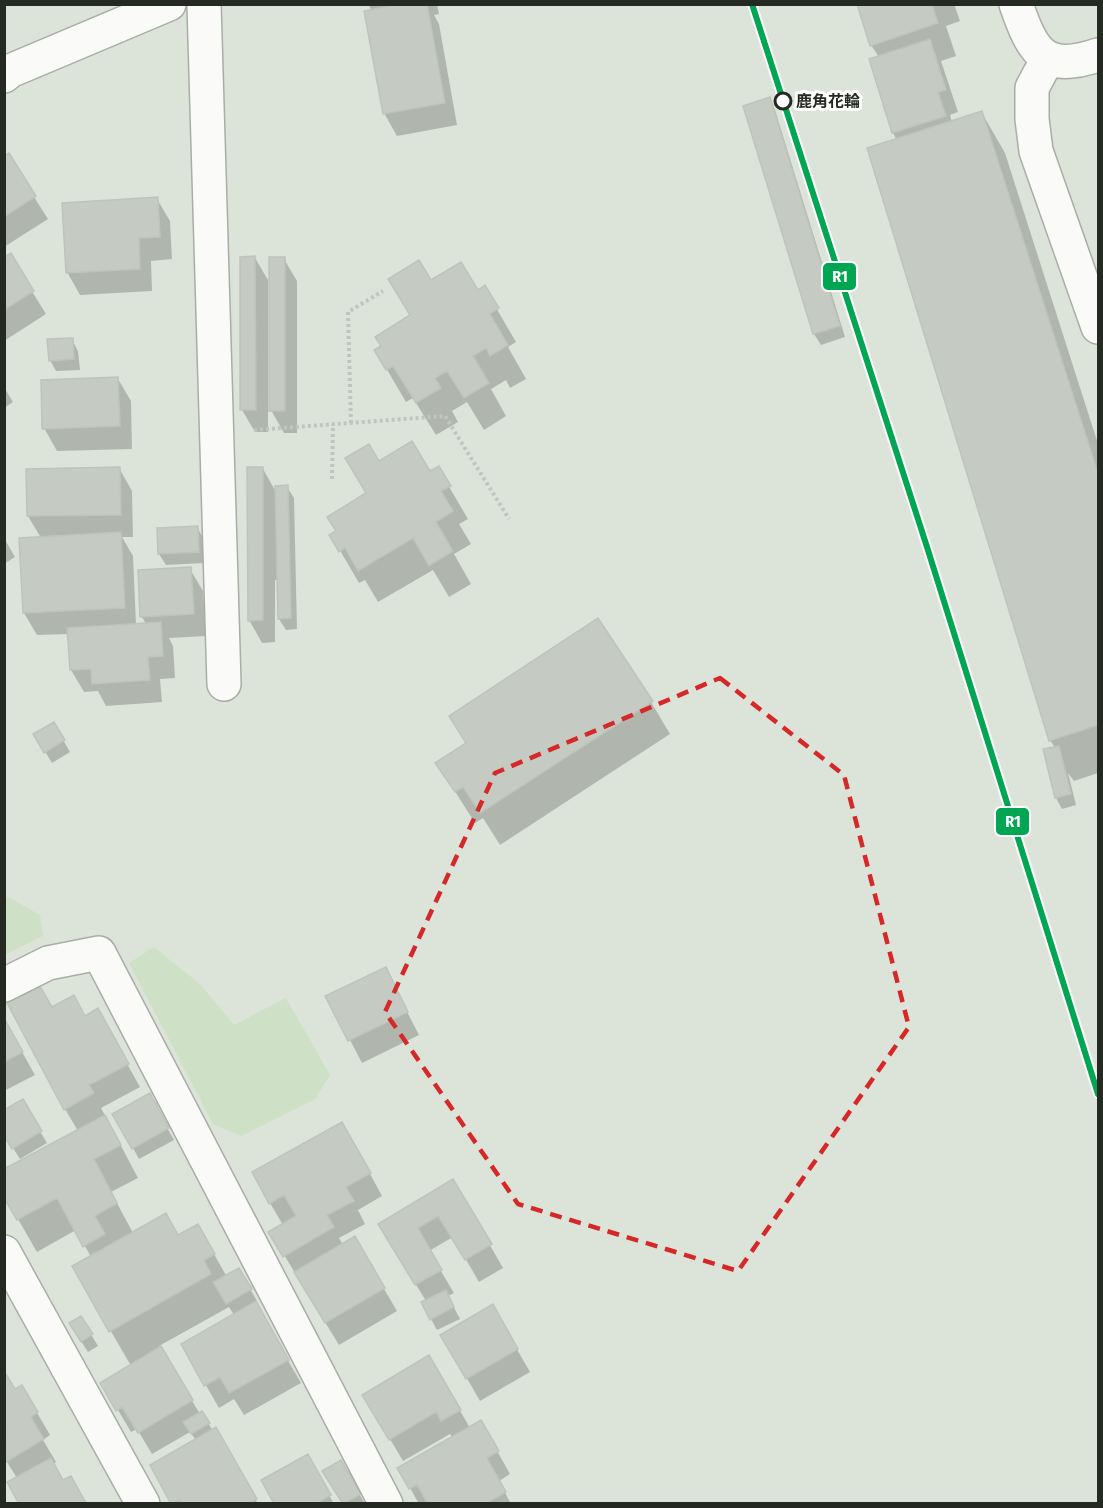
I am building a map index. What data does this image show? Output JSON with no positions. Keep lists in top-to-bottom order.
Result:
{
  "places": ["鹿角花輪"],
  "lines": ["transit line R1"]
}
